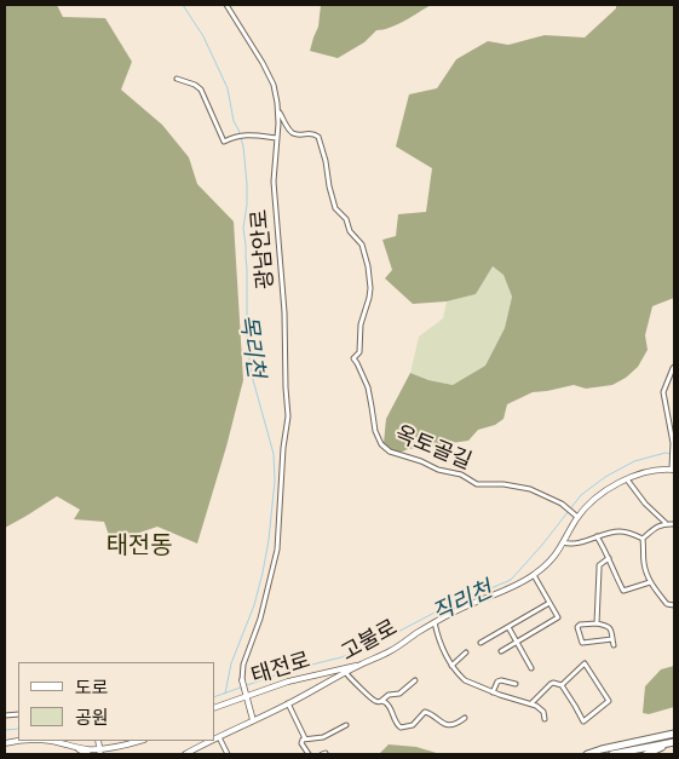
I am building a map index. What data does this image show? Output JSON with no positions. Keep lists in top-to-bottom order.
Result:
{
  "streets": {
    "street": [
      "광남안로",
      "옥토골길",
      "고불로",
      "태전로"
    ]
  },
  "crossings": [
    ["광남안로", "옥토골길"],
    ["옥토골길", "고불로"],
    ["고불로", "태전로"]
  ],
  "districts": ["태전동"],
  "water": ["목리천", "직리천"],
  "legend": ["도로", "공원"]
}
